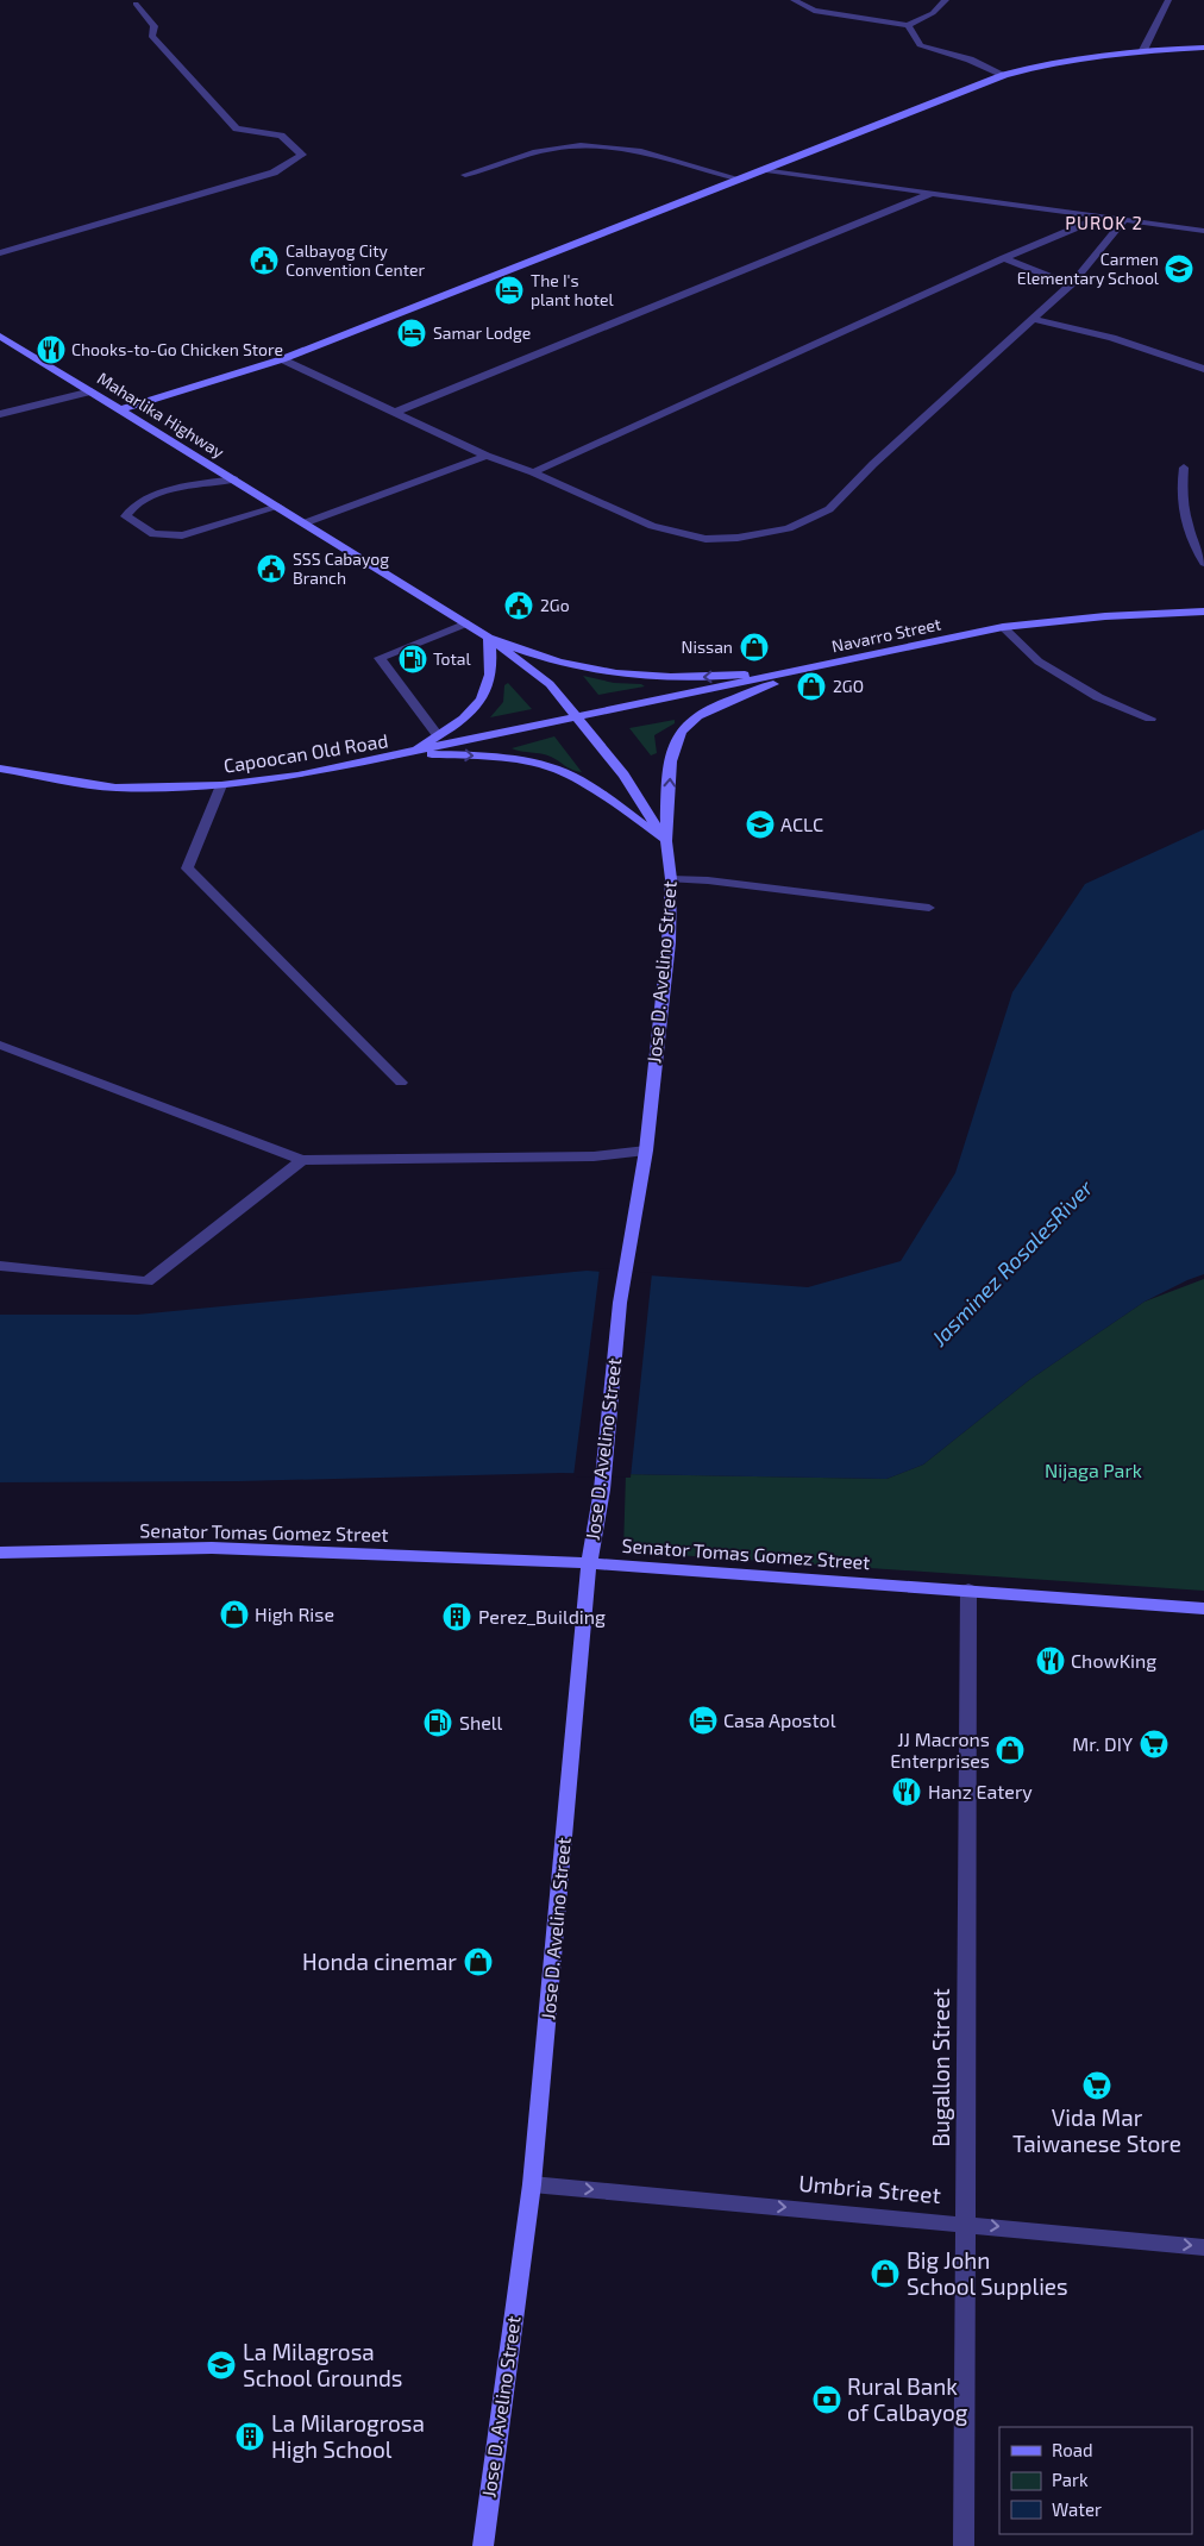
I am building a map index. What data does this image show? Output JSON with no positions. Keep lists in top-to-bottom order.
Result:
{
  "streets": {
    "main road": [
      "Maharlika Highway",
      "Navarro Street",
      "Capoocan Old Road",
      "Jose D. Avelino Street",
      "Senator Tomas Gomez Street"
    ],
    "street": ["Bugallon Street", "Umbria Street"]
  },
  "crossings": [
    ["Maharlika Highway", "Jose D. Avelino Street"],
    ["Navarro Street", "Capoocan Old Road"],
    ["Navarro Street", "Jose D. Avelino Street"],
    ["Capoocan Old Road", "Jose D. Avelino Street"],
    ["Jose D. Avelino Street", "Senator Tomas Gomez Street"],
    ["Jose D. Avelino Street", "Umbria Street"],
    ["Senator Tomas Gomez Street", "Bugallon Street"],
    ["Bugallon Street", "Umbria Street"]
  ],
  "one_way": ["Umbria Street"],
  "districts": ["PUROK 2"],
  "water": ["Jasminez RosalesRiver"],
  "parks": ["Nijaga Park"],
  "places": {
    "public building": ["Calbayog City Convention Center", "SSS Cabayog Branch", "2Go"],
    "school or university": ["Carmen Elementary School", "ACLC", "La Milagrosa School Grounds"],
    "hotel": ["The I's plant hotel", "Samar Lodge", "Casa Apostol"],
    "restaurant": ["Chooks-to-Go Chicken Store", "ChowKing", "Hanz Eatery"],
    "shop": [
      "Nissan",
      "2GO",
      "High Rise",
      "JJ Macrons Enterprises",
      "Honda cinemar",
      "Big John School Supplies"
    ],
    "fuel station": ["Total", "Shell"],
    "building": ["Perez_Building", "La Milarogrosa High School"],
    "supermarket": ["Mr. DIY", "Vida Mar Taiwanese Store"],
    "bank": ["Rural Bank of Calbayog"]
  },
  "legend": ["Road", "Park", "Water"]
}
